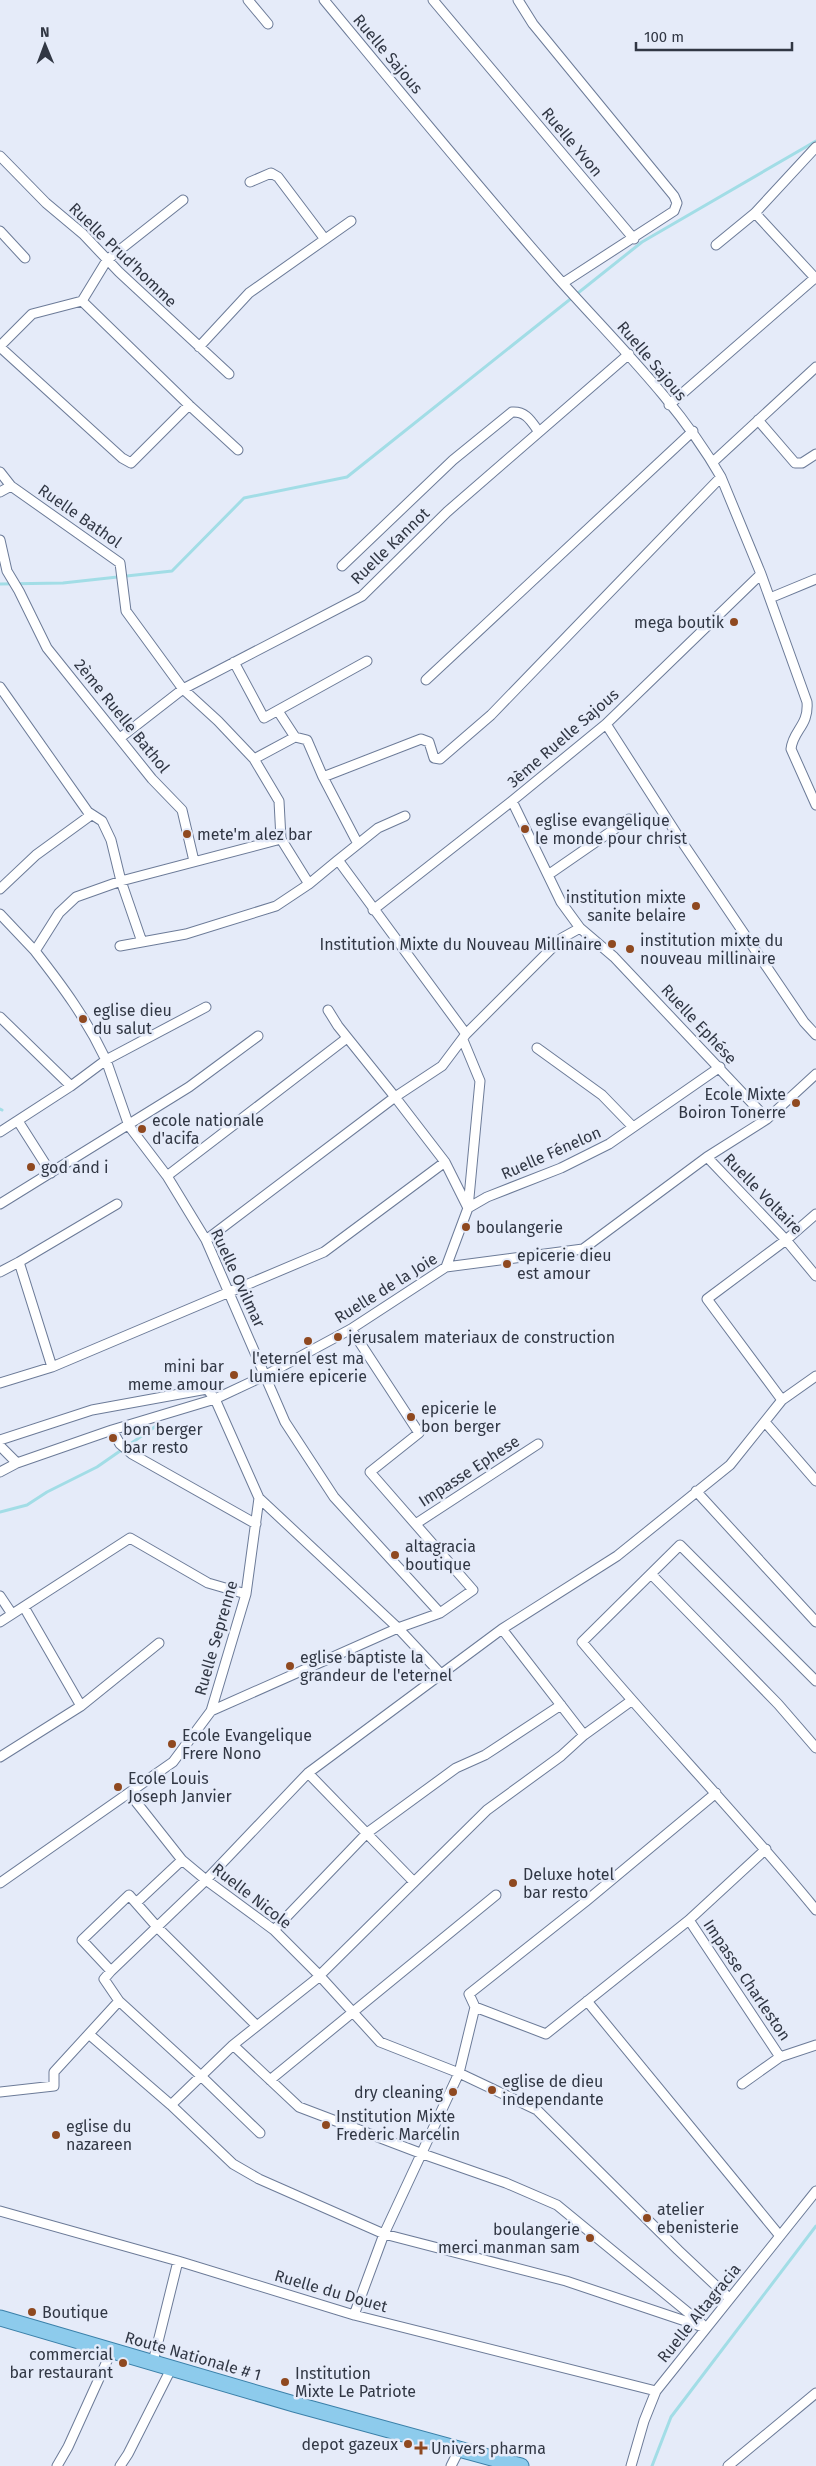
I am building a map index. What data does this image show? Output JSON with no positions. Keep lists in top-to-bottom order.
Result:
{
  "streets": {
    "main road": ["Route Nationale # 1"],
    "street": [
      "Ruelle Sajous",
      "Ruelle Yvon",
      "Ruelle Prud'homme",
      "Ruelle Bathol",
      "Ruelle Kannot",
      "2ème Ruelle Bathol",
      "3ème Ruelle Sajous",
      "Ruelle Ephése",
      "Ruelle Fénelon",
      "Ruelle Voltaire",
      "Ruelle Ovilmar",
      "Ruelle de la Joie",
      "Impasse Ephese",
      "Ruelle Seprenne",
      "Ruelle Nicole",
      "Impasse Charleston",
      "Ruelle du Douet",
      "Ruelle Altagracia"
    ]
  },
  "crossings": [
    ["Ruelle Sajous", "Ruelle Kannot"],
    ["Ruelle Sajous", "3ème Ruelle Sajous"],
    ["Ruelle Bathol", "Ruelle Kannot"],
    ["Ruelle Kannot", "2ème Ruelle Bathol"],
    ["3ème Ruelle Sajous", "Ruelle Ephése"],
    ["Ruelle Ephése", "Ruelle Fénelon"],
    ["Ruelle Ephése", "Ruelle de la Joie"],
    ["Ruelle Voltaire", "Ruelle de la Joie"],
    ["Ruelle Ovilmar", "Ruelle de la Joie"],
    ["Ruelle Seprenne", "Ruelle Nicole"],
    ["Ruelle du Douet", "Ruelle Altagracia"]
  ],
  "places": {
    "other": [
      "mega boutik",
      "eglise evangelique le monde pour christ",
      "mete'm alez bar",
      "institution mixte sanite belaire",
      "Institution Mixte du Nouveau Millinaire",
      "institution mixte du nouveau millinaire",
      "eglise dieu du salut",
      "Ecole Mixte Boiron Tonerre",
      "ecole nationale d'acifa",
      "god and i",
      "boulangerie",
      "epicerie dieu est amour",
      "jerusalem materiaux de construction",
      "l'eternel est ma lumiere epicerie",
      "mini bar meme amour",
      "epicerie le bon berger",
      "bon berger bar resto",
      "altagracia boutique",
      "eglise baptiste la grandeur de l'eternel",
      "Ecole Evangelique Frere Nono",
      "Ecole Louis Joseph Janvier",
      "Deluxe hotel bar resto",
      "eglise de dieu independante",
      "dry cleaning",
      "Institution Mixte Frederic Marcelin",
      "eglise du nazareen",
      "atelier ebenisterie",
      "boulangerie merci manman sam",
      "Boutique",
      "commercial bar restaurant",
      "Institution Mixte Le Patriote",
      "depot gazeux"
    ],
    "health": ["Univers pharma"]
  },
  "scale_bar": "100 m",
  "north": "top"
}
